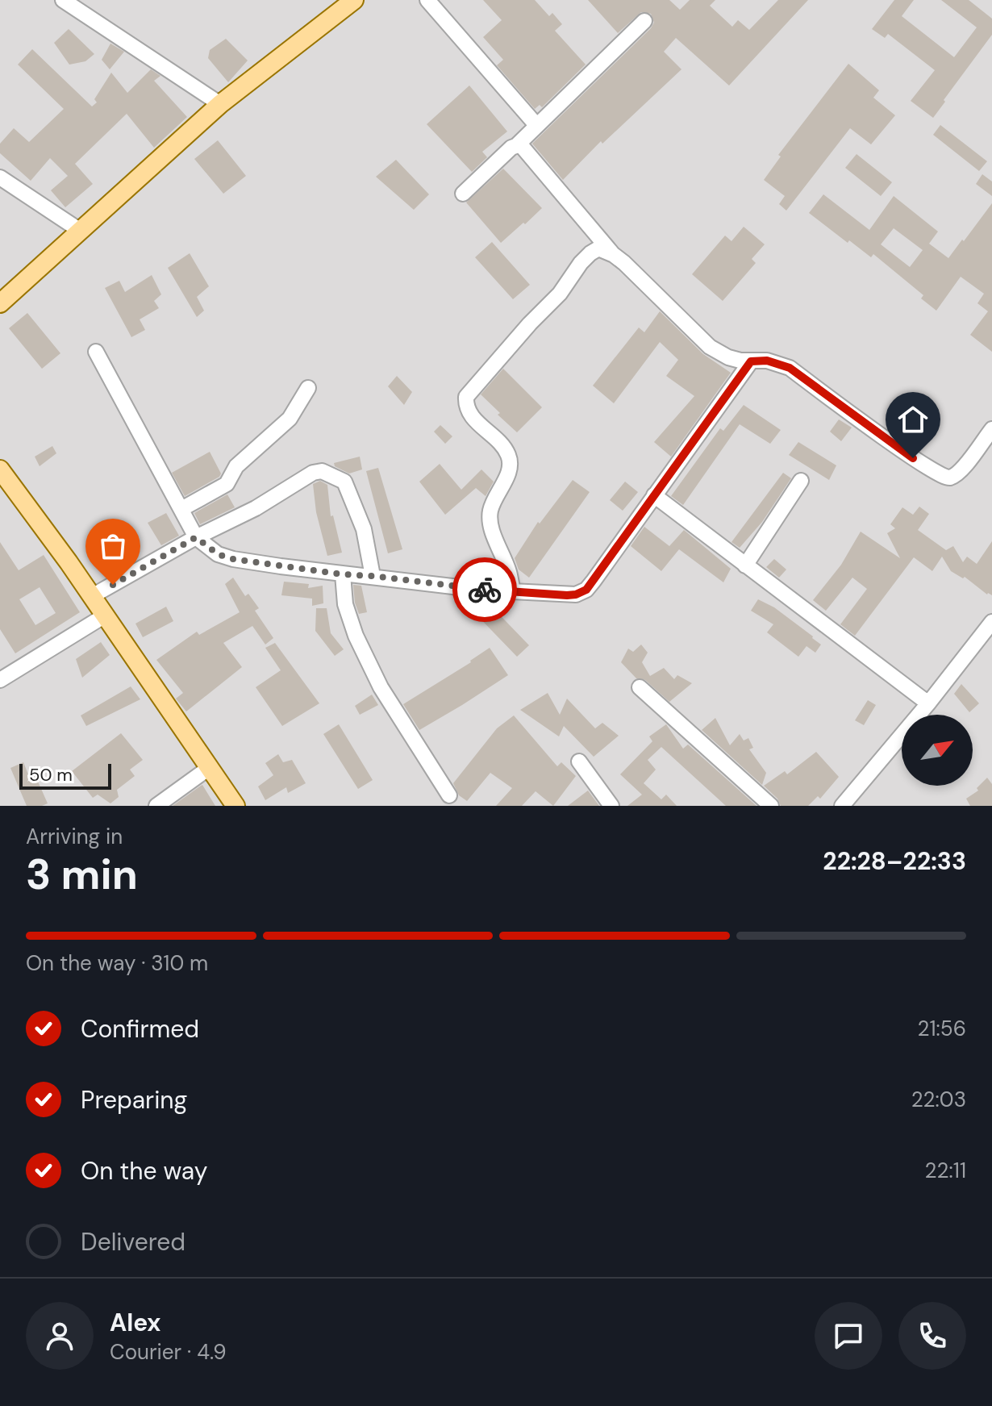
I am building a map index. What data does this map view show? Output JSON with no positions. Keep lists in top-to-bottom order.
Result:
{
  "scale_bar": "50 m",
  "north": "top right",
  "page": {
    "scale": "50 m",
    "heading": ["3 min", "Arriving in", "22:28–22:33"],
    "panel": ["Alex", "Courier · 4.9"],
    "bar": "On the way · 310 m",
    "list": [
      ["Confirmed", "21:56"],
      ["Preparing", "22:03"],
      ["On the way", "22:11"],
      "Delivered"
    ]
  }
}
